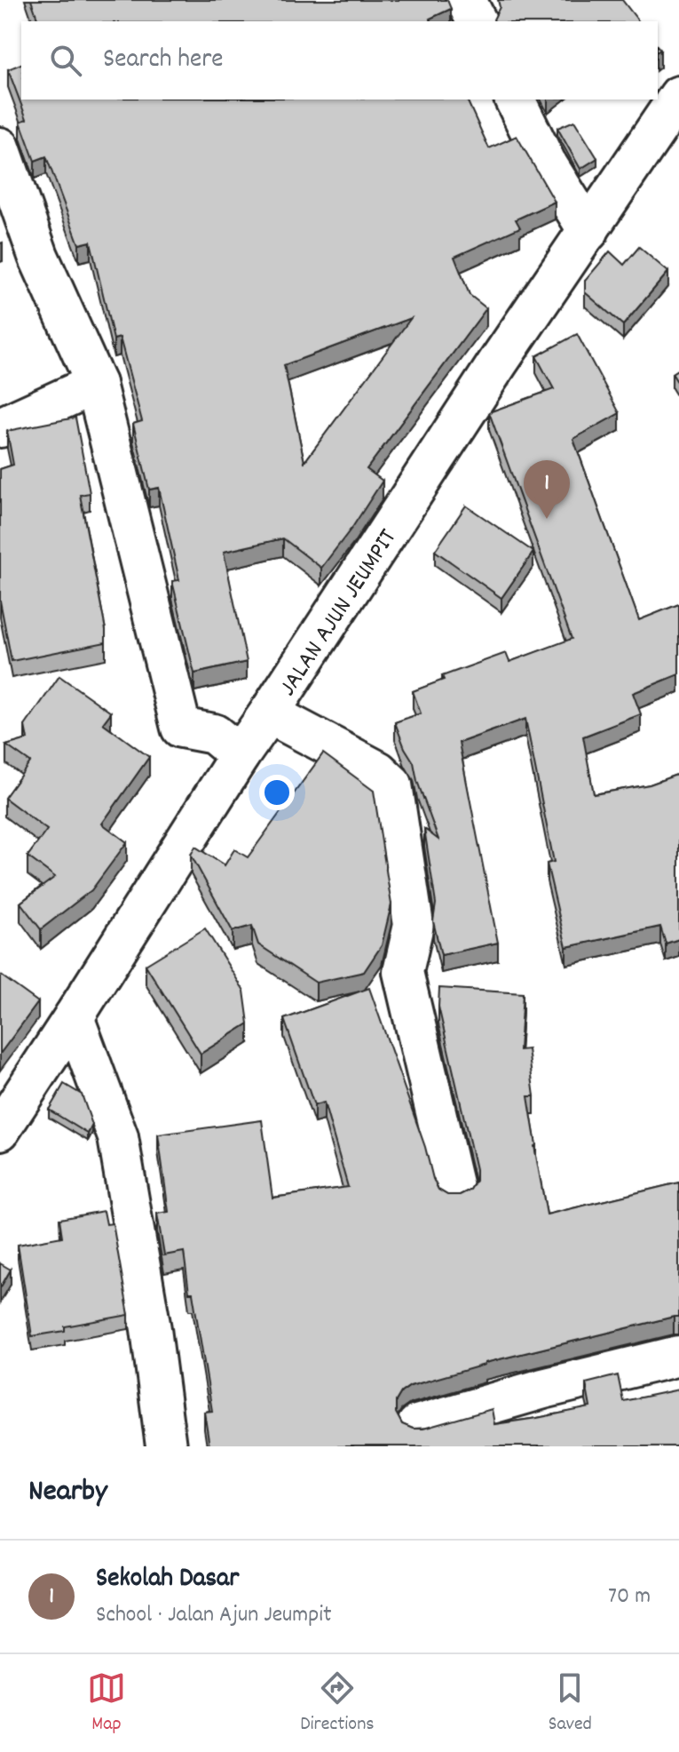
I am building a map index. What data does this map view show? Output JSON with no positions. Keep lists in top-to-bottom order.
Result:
{
  "streets": {
    "street": ["JALAN AJUN JEUMPIT"]
  },
  "page": {
    "search": "Search here",
    "pins": "1",
    "heading": "Nearby",
    "list": [
      {
        "mark": "1",
        "name": "Sekolah Dasar",
        "note": "School · Jalan Ajun Jeumpit",
        "value": "70 m"
      }
    ],
    "nav": ["Map", "Directions", "Saved"]
  }
}
